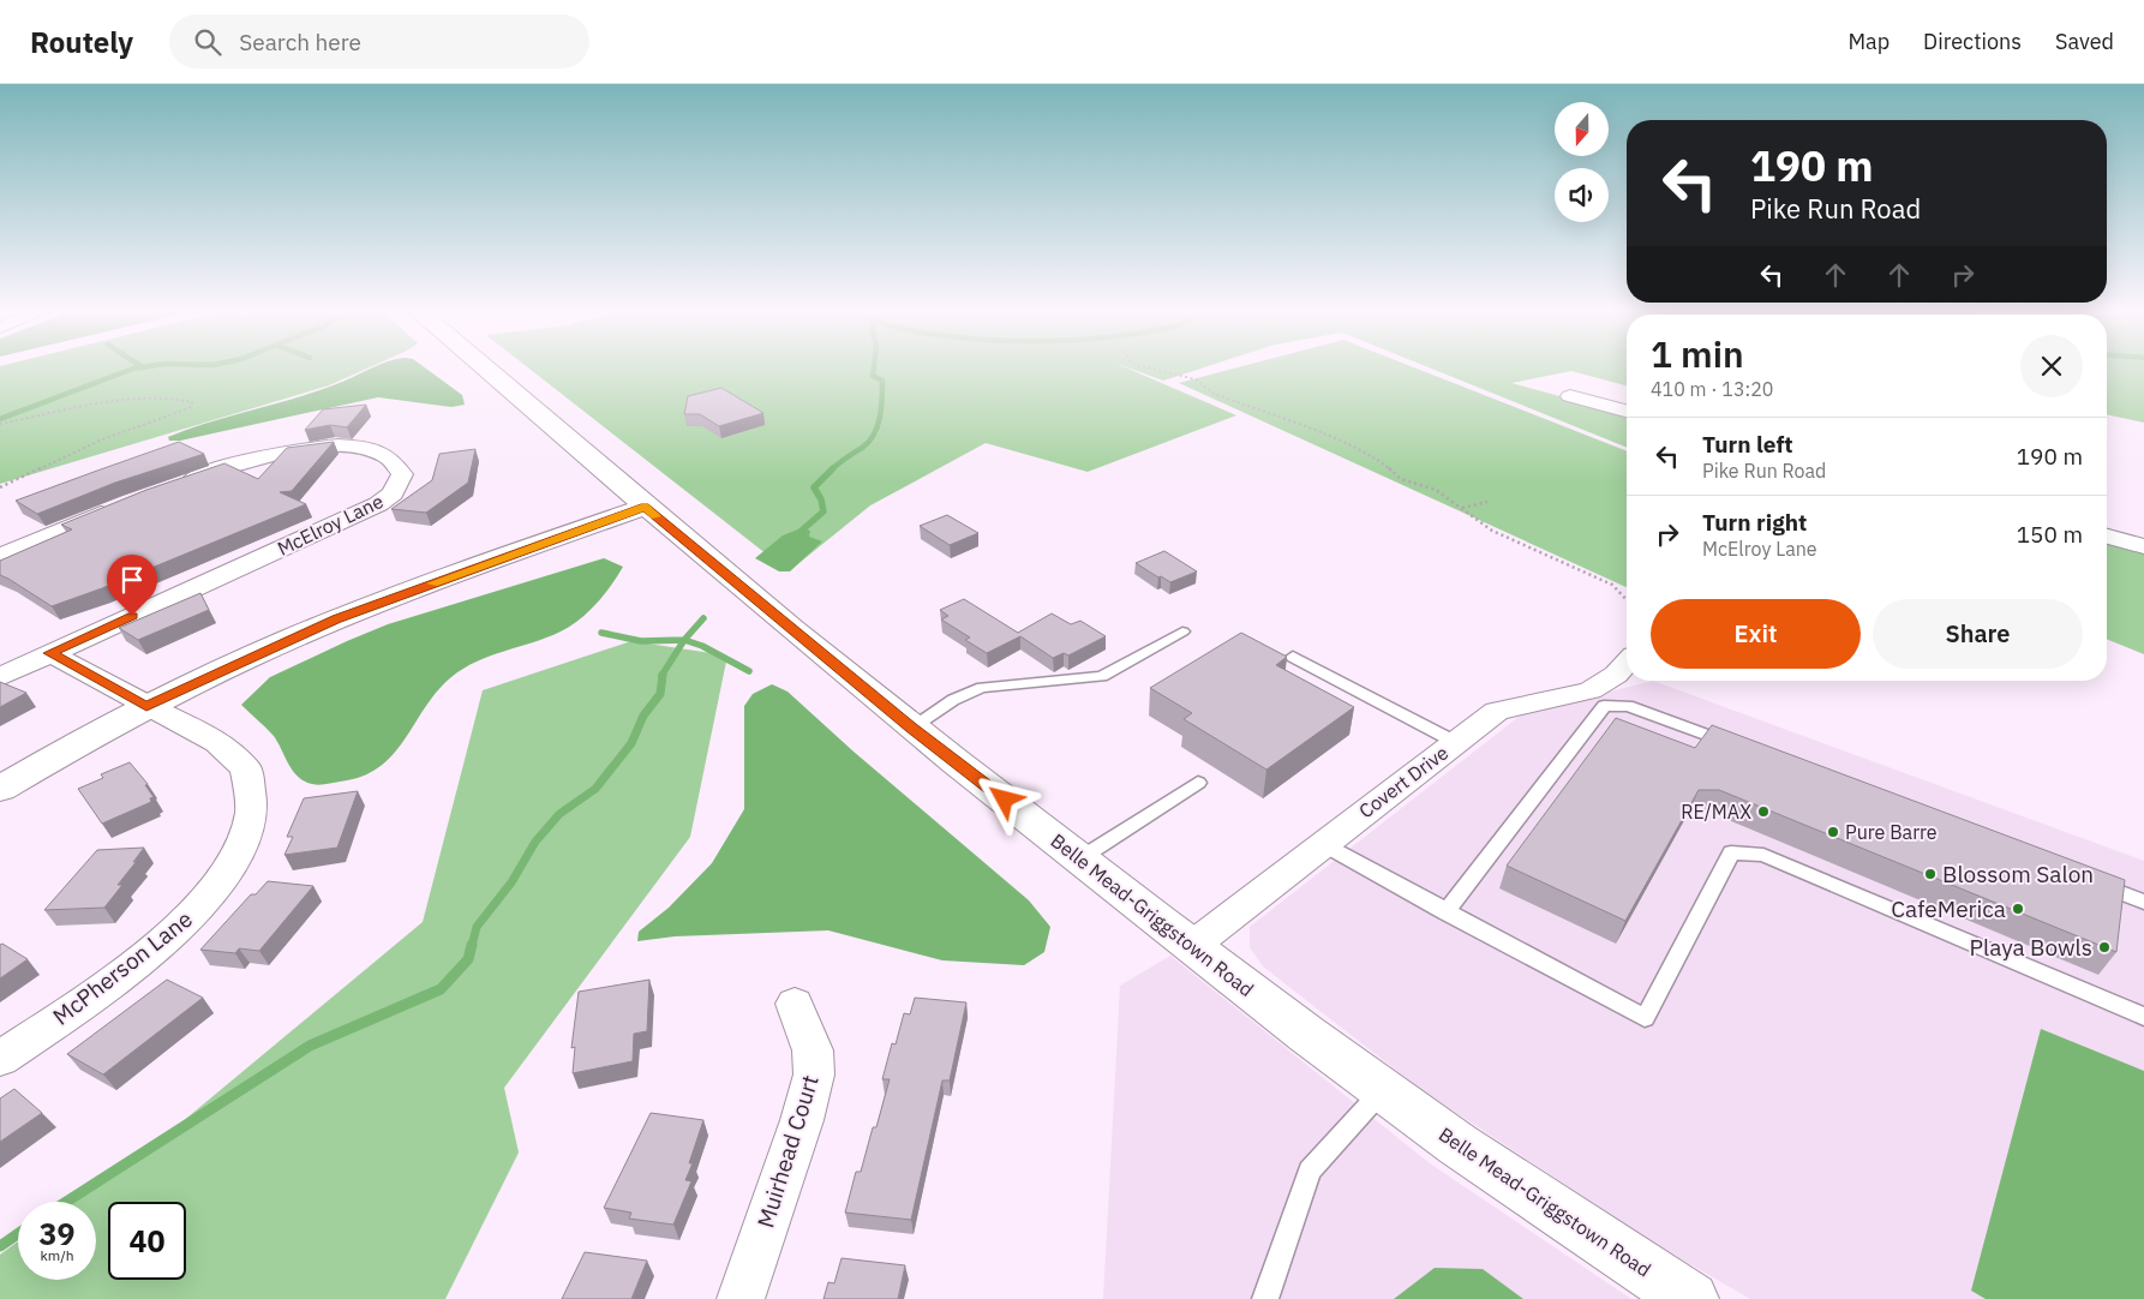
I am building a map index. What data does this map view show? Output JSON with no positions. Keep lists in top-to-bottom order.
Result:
{
  "streets": {
    "street": [
      "McElroy Lane",
      "Covert Drive",
      "Belle Mead-Griggstown Road",
      "McPherson Lane",
      "Muirhead Court"
    ]
  },
  "crossings": [
    ["Covert Drive", "Belle Mead-Griggstown Road"]
  ],
  "places": [
    "RE/MAX",
    "Pure Barre",
    "Blossom Salon",
    "CafeMerica",
    "Playa Bowls"
  ],
  "north": "bottom",
  "page": {
    "header": "Routely",
    "search": "Search here",
    "nav": ["Map", "Directions", "Saved"],
    "turn": ["190 m", "Pike Run Road"],
    "heading": ["1 min", "410 m · 13:20"],
    "list": [
      {
        "name": "Turn left",
        "note": "Pike Run Road",
        "value": "190 m"
      },
      {
        "name": "Turn right",
        "note": "McElroy Lane",
        "value": "150 m"
      }
    ],
    "buttons": ["Exit", "Share"],
    "speed": "39 km/h",
    "limit": "40"
  }
}
